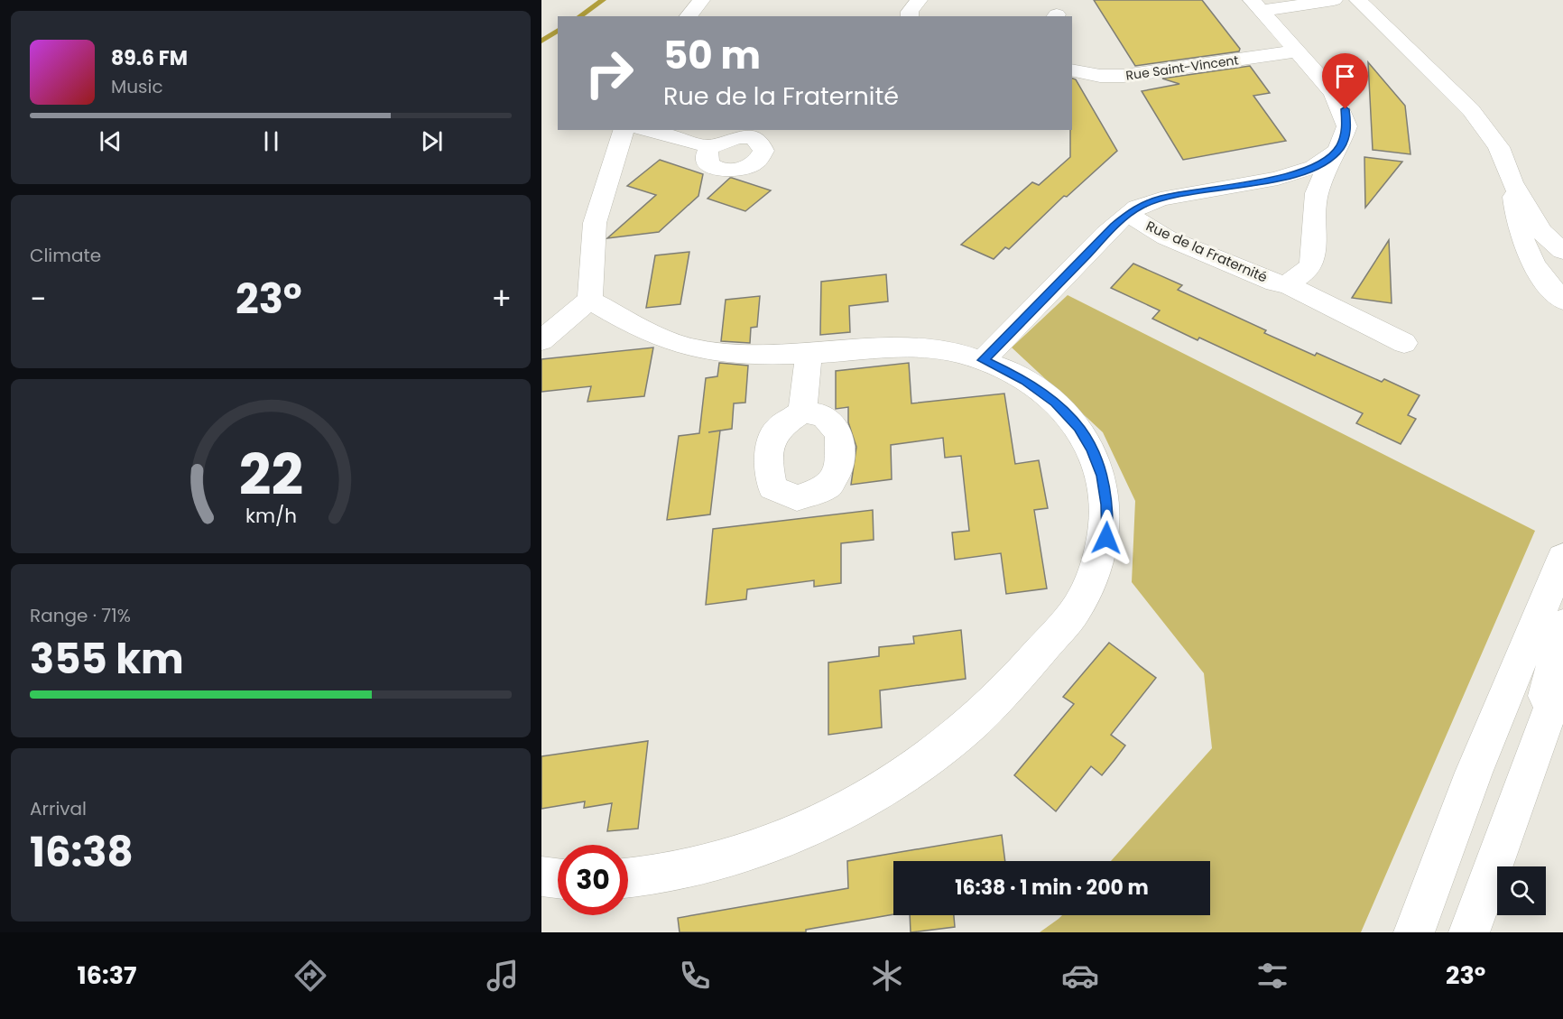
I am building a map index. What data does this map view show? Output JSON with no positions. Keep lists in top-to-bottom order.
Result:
{
  "streets": {
    "street": ["Rue Saint-Vincent", "Rue de la Fraternité"]
  },
  "crossings": [
    ["Rue Saint-Vincent", "Rue de la Fraternité"]
  ],
  "page": {
    "turn": ["50 m", "Rue de la Fraternité"],
    "song": ["89.6 FM", "Music"],
    "tile": [
      "Climate",
      ["Range · 71%", "355 km"],
      ["Arrival", "16:38"]
    ],
    "heat": ["−", "23°", "+"],
    "limit": "30",
    "trip": "16:38 · 1 min · 200 m",
    "tabs": ["16:37", "23°"],
    "gauge": ["22", "km/h"]
  }
}
